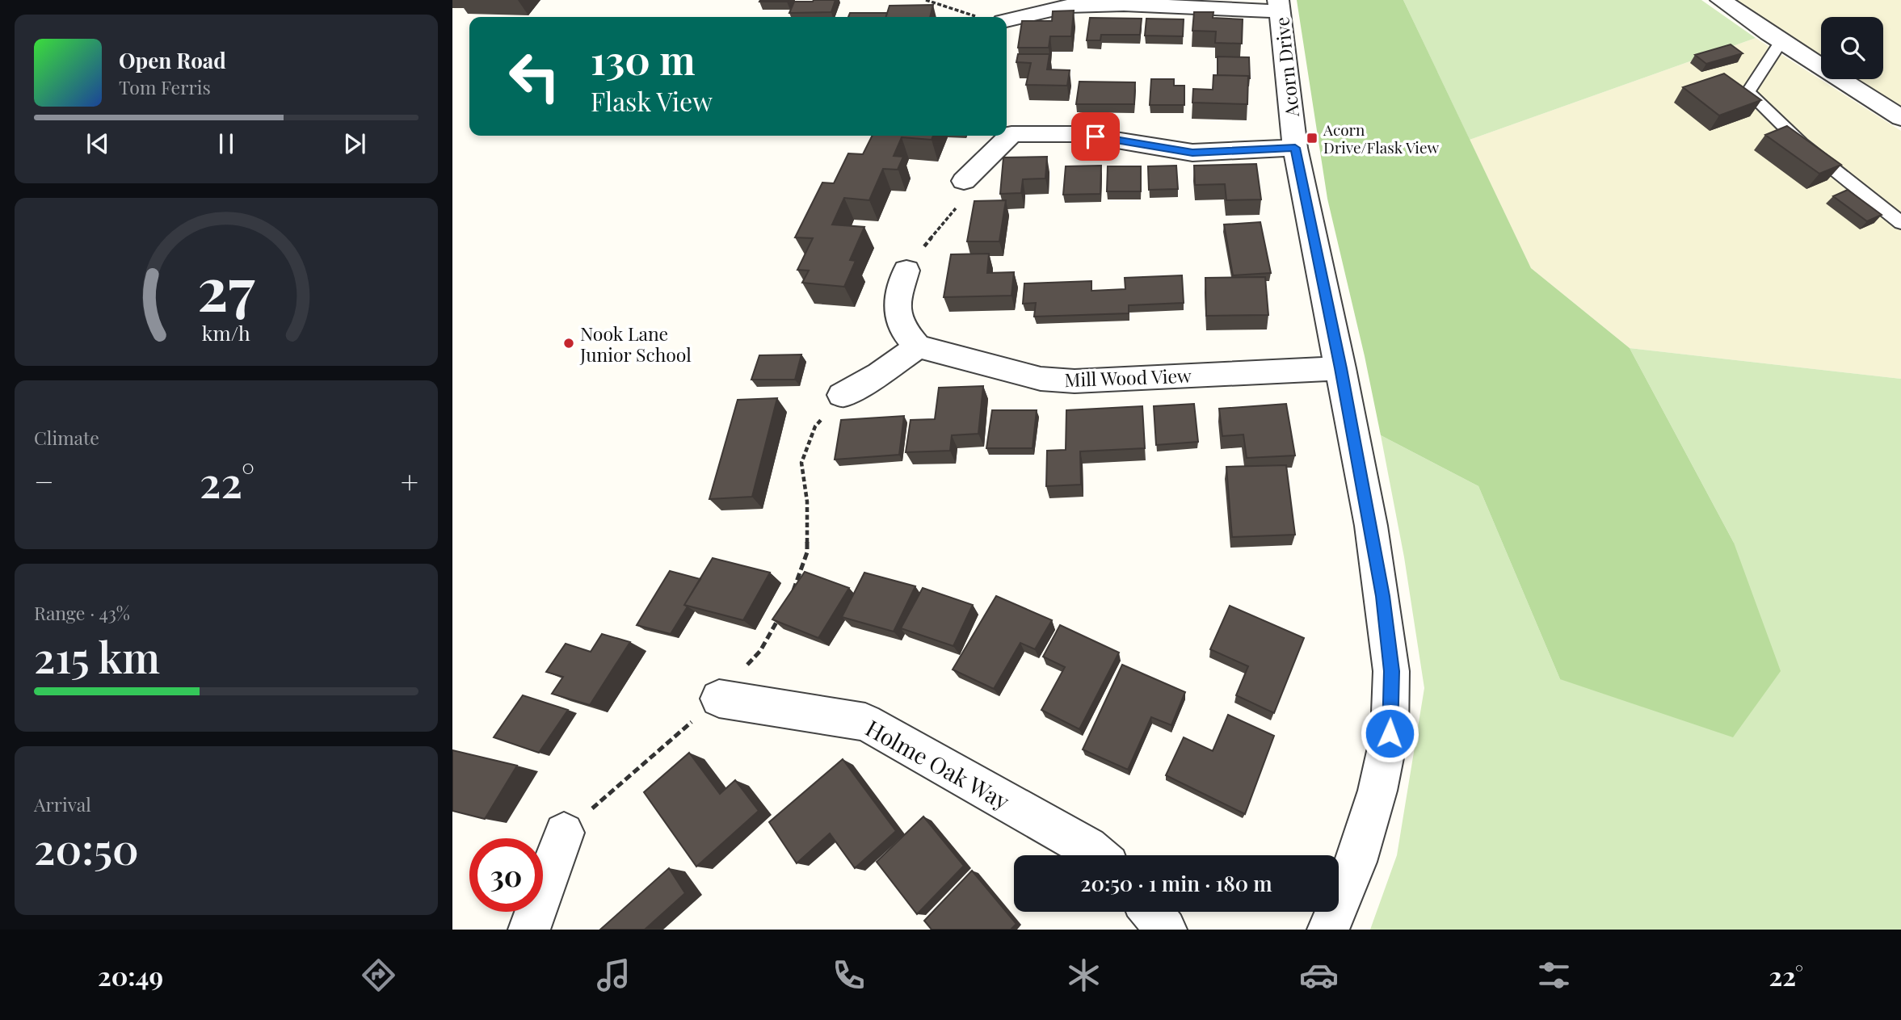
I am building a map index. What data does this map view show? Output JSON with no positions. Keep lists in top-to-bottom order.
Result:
{
  "streets": {
    "street": ["Acorn Drive", "Mill Wood View", "Holme Oak Way"]
  },
  "crossings": [
    ["Acorn Drive", "Mill Wood View"]
  ],
  "places": {
    "transit": ["Acorn Drive/Flask View"],
    "other": ["Nook Lane Junior School"]
  },
  "page": {
    "turn": ["130 m", "Flask View"],
    "song": ["Open Road", "Tom Ferris"],
    "tile": [
      "Climate",
      ["Range · 43%", "215 km"],
      ["Arrival", "20:50"]
    ],
    "heat": ["−", "22°", "+"],
    "limit": "30",
    "trip": "20:50 · 1 min · 180 m",
    "tabs": ["20:49", "22°"],
    "gauge": ["27", "km/h"]
  }
}
